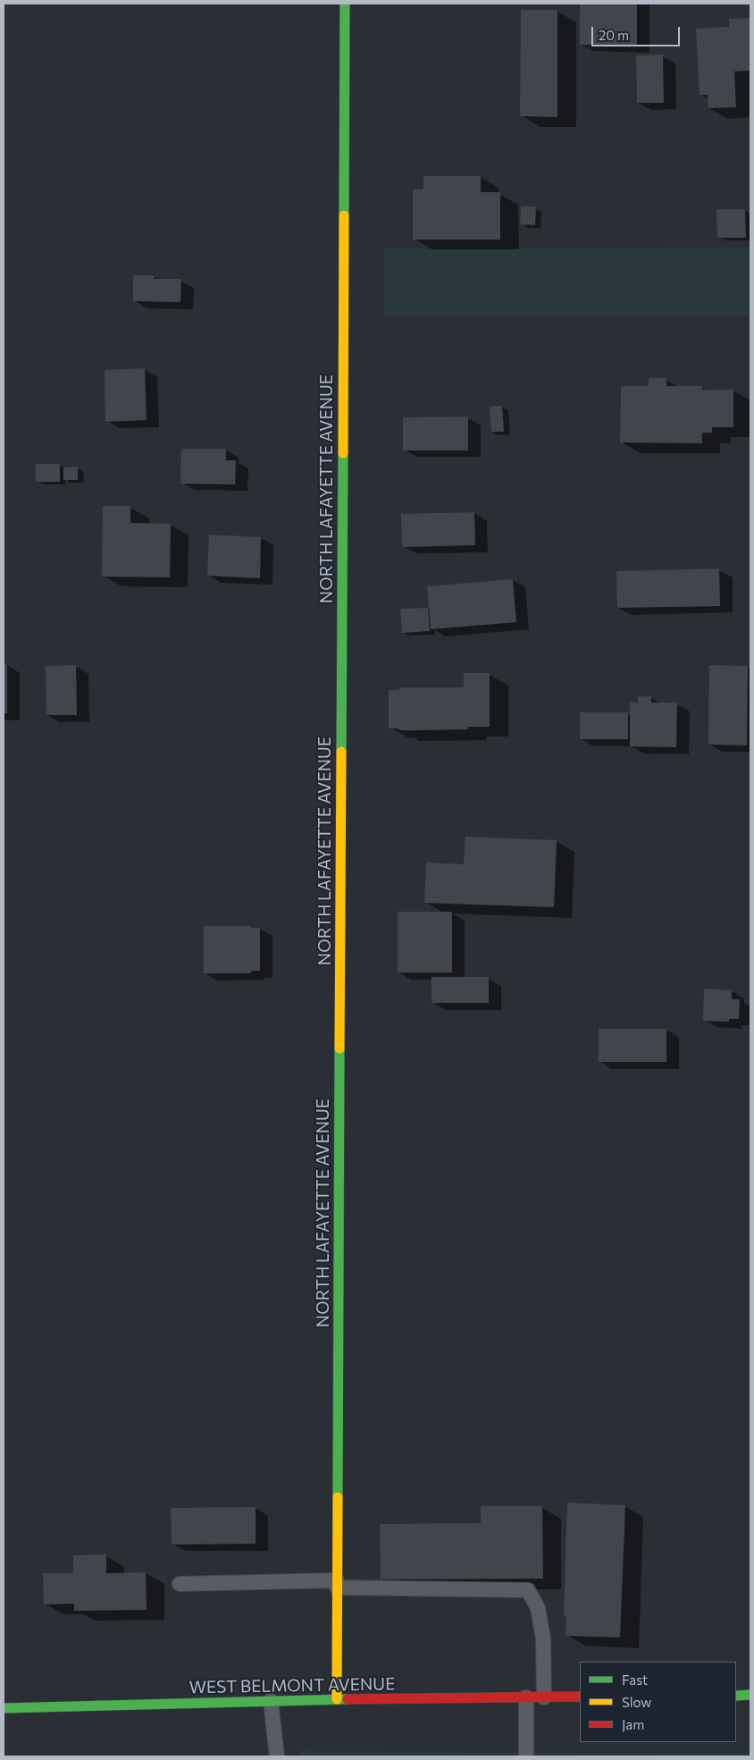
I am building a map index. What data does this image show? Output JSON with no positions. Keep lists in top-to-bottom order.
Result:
{
  "streets": {
    "street": ["NORTH LAFAYETTE AVENUE", "WEST BELMONT AVENUE"]
  },
  "crossings": [
    ["NORTH LAFAYETTE AVENUE", "WEST BELMONT AVENUE"]
  ],
  "legend": ["Fast", "Slow", "Jam"],
  "scale_bar": "20 m"
}
